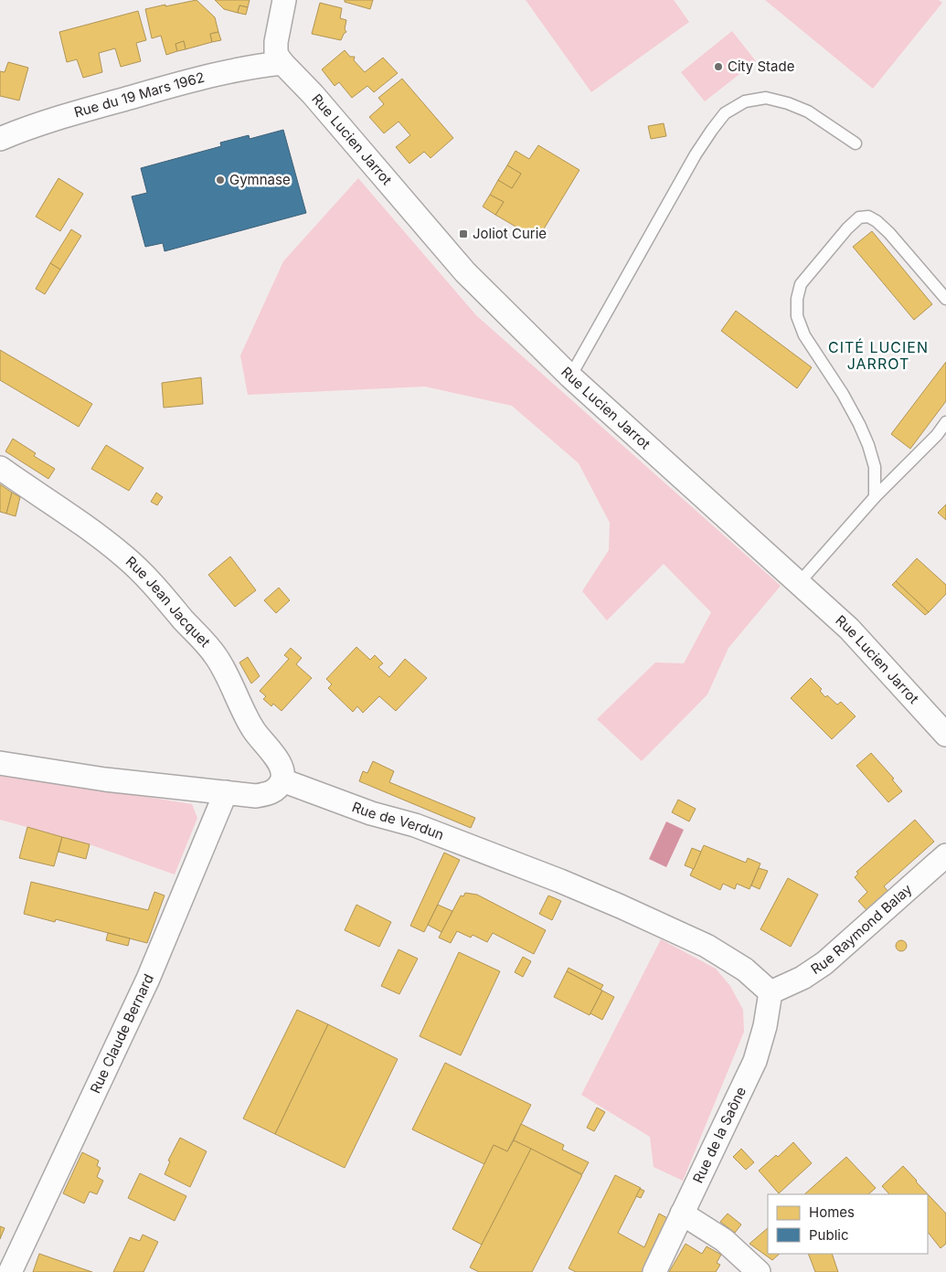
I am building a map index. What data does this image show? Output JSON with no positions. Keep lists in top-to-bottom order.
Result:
{
  "streets": {
    "street": [
      "Rue du 19 Mars 1962",
      "Rue Lucien Jarrot",
      "Rue Jean Jacquet",
      "Rue de Verdun",
      "Rue Raymond Balay",
      "Rue Claude Bernard",
      "Rue de la Saône"
    ]
  },
  "crossings": [
    ["Rue du 19 Mars 1962", "Rue Lucien Jarrot"],
    ["Rue Jean Jacquet", "Rue de Verdun"],
    ["Rue de Verdun", "Rue Raymond Balay"],
    ["Rue de Verdun", "Rue de la Saône"],
    ["Rue Raymond Balay", "Rue de la Saône"]
  ],
  "districts": ["CITÉ LUCIEN JARROT"],
  "places": {
    "other": ["City Stade", "Gymnase"],
    "transit": ["Joliot Curie"]
  },
  "legend": ["Homes", "Public"]
}
